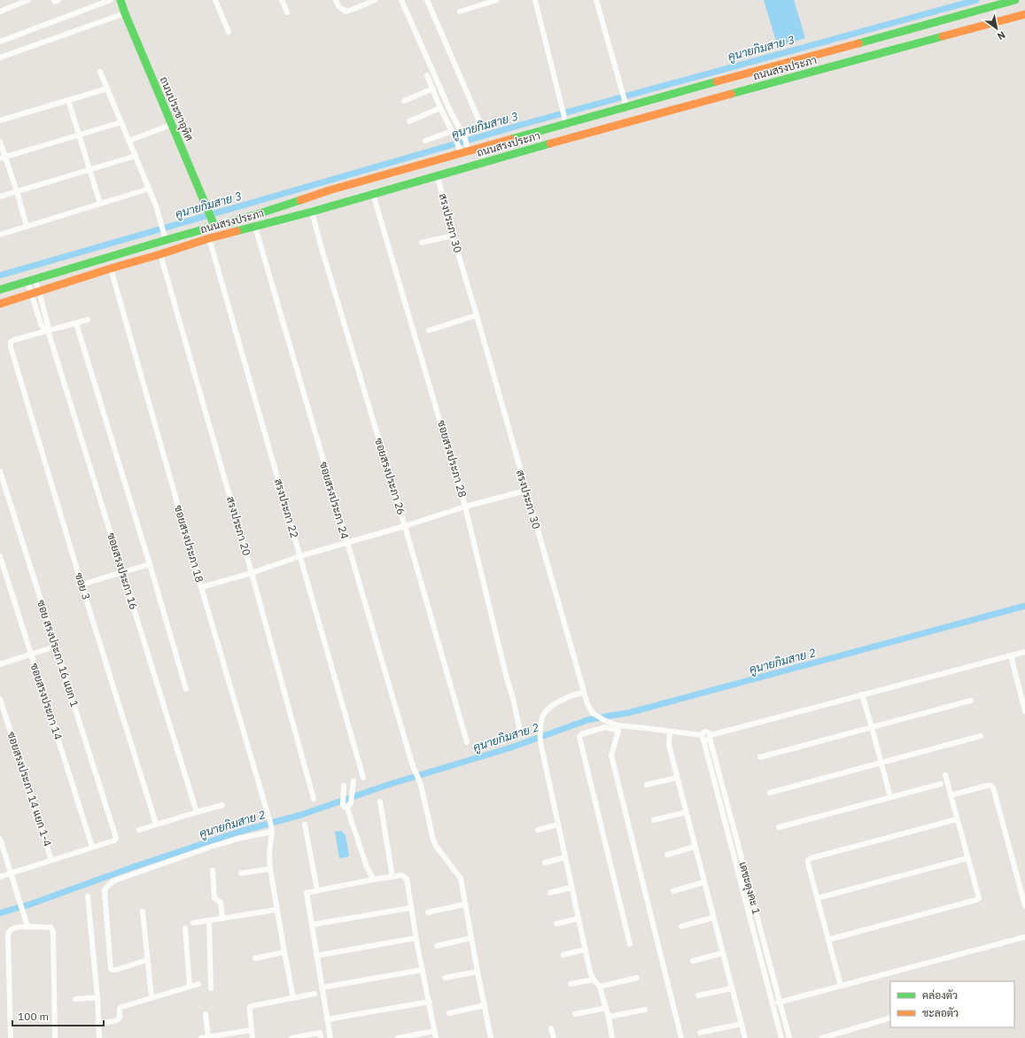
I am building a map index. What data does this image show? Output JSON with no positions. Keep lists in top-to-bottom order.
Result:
{
  "streets": {
    "main road": ["ถนนสรงประภา", "ถนนประชาอุทิศ"],
    "street": [
      "สรงประภา 30",
      "ซอยสรงประภา 28",
      "ซอยสรงประภา 26",
      "ซอยสรงประภา 24",
      "สรงประภา 22",
      "สรงประภา 20",
      "ซอยสรงประภา 18",
      "ซอยสรงประภา 16",
      "ซอย 3",
      "ซอย สรงประภา 16 แยก 1",
      "ซอยสรงประภา 14",
      "ซอยสรงประภา 14 แยก 1-4",
      "เดชะตุงคะ 1"
    ]
  },
  "crossings": [
    ["ถนนสรงประภา", "ถนนประชาอุทิศ"],
    ["ถนนสรงประภา", "สรงประภา 30"],
    ["ถนนสรงประภา", "ซอยสรงประภา 28"],
    ["ถนนสรงประภา", "ซอยสรงประภา 26"],
    ["ถนนสรงประภา", "ซอยสรงประภา 24"],
    ["ถนนสรงประภา", "สรงประภา 22"],
    ["ถนนสรงประภา", "สรงประภา 20"],
    ["ถนนสรงประภา", "ซอยสรงประภา 18"],
    ["ถนนสรงประภา", "ซอยสรงประภา 16"],
    ["สรงประภา 30", "เดชะตุงคะ 1"],
    ["ซอยสรงประภา 16", "ซอย 3"],
    ["ซอย สรงประภา 16 แยก 1", "ซอยสรงประภา 14"]
  ],
  "water": ["คูนายกิมสาย 3", "คูนายกิมสาย 2"],
  "legend": ["คล่องตัว", "ชะลอตัว"],
  "scale_bar": "100 m",
  "north": "bottom right"
}
